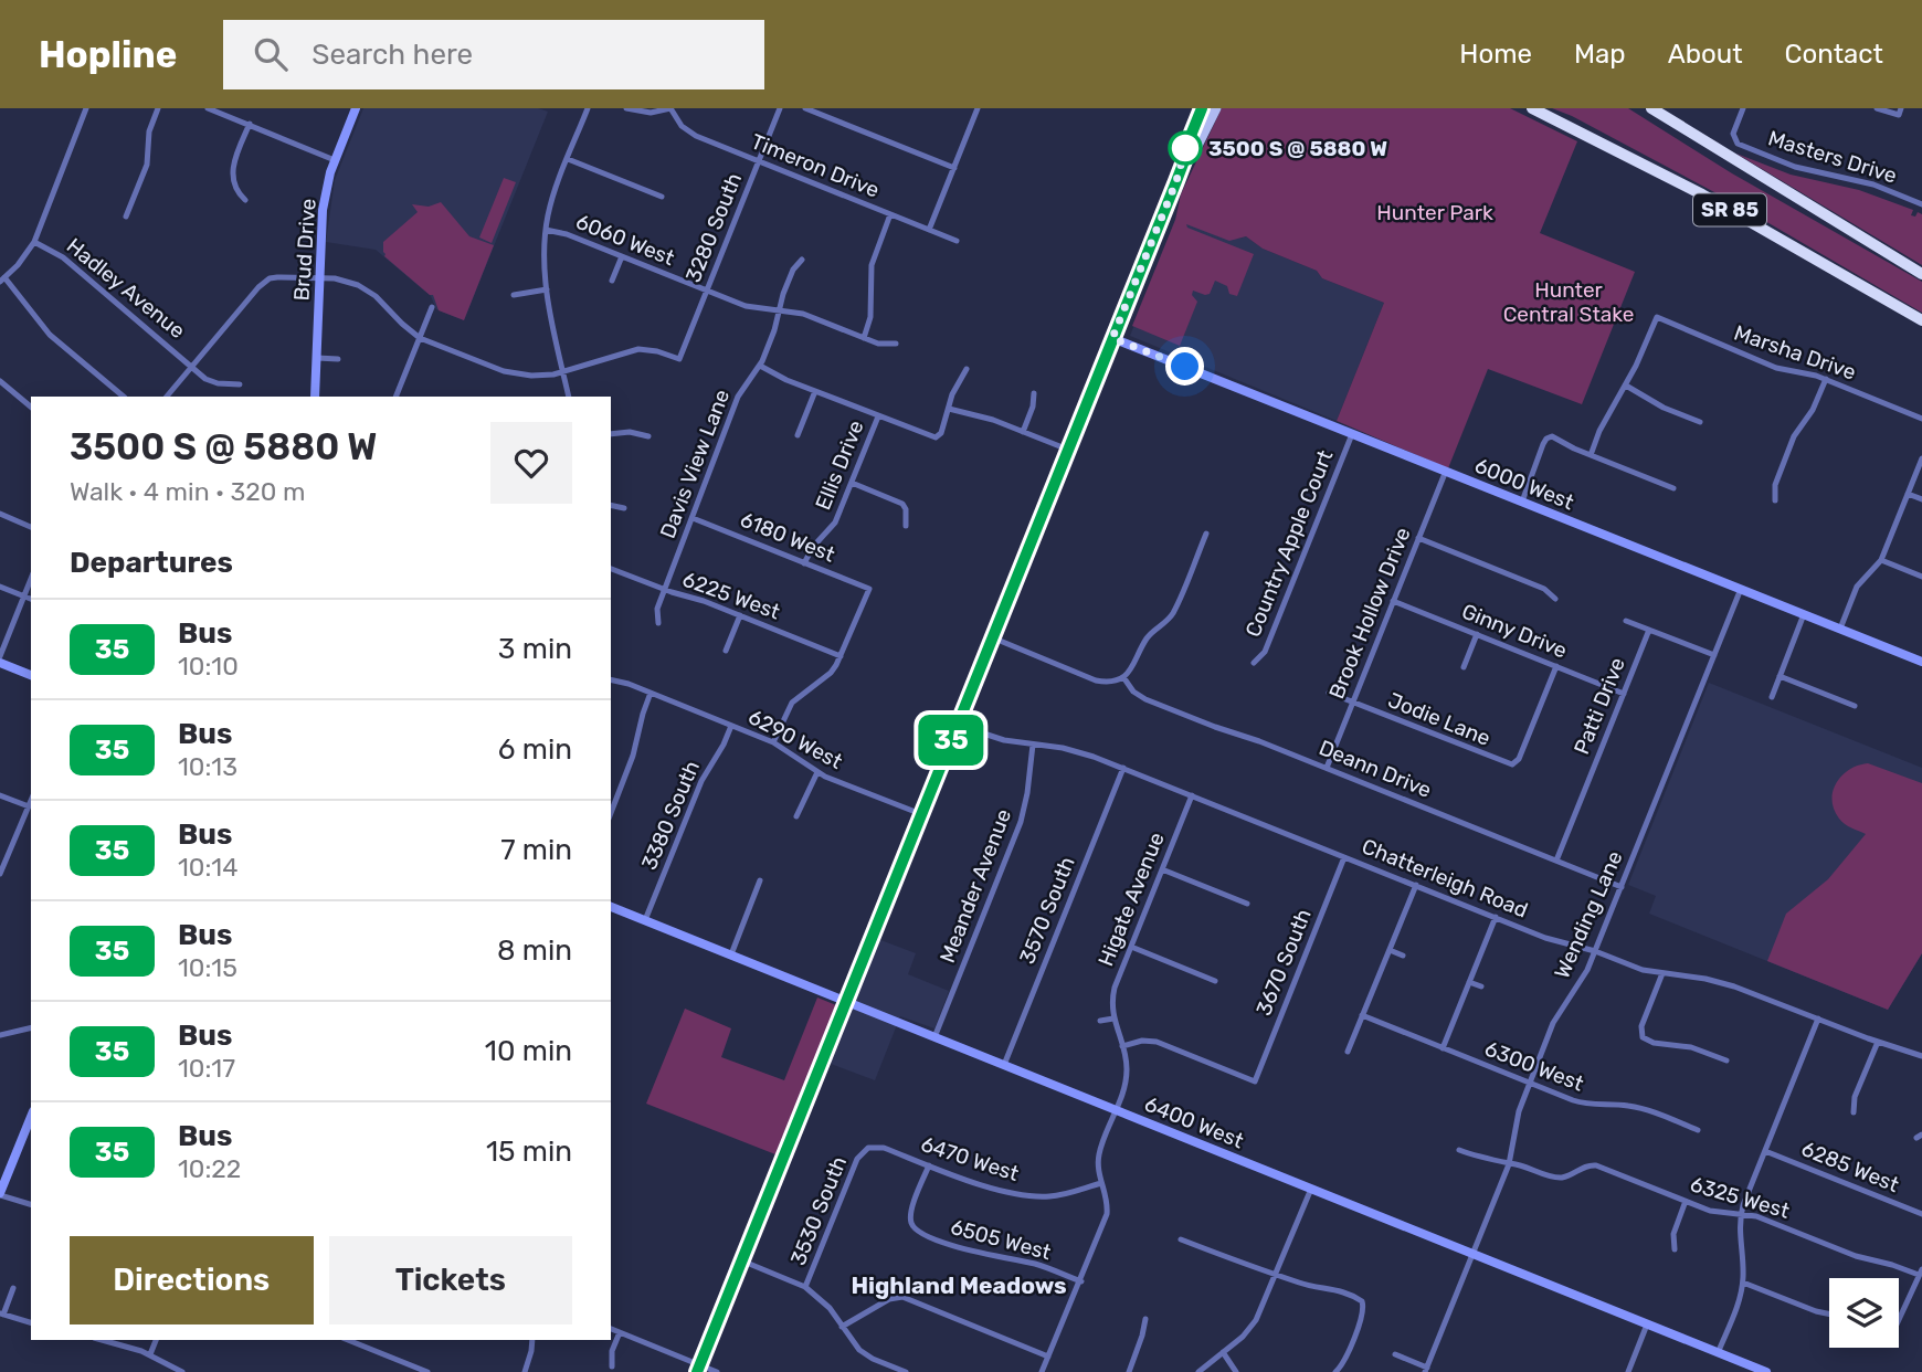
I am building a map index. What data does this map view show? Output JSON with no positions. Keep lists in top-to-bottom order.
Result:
{
  "streets": {
    "highway": ["SR 85"],
    "street": [
      "Masters Drive",
      "Timeron Drive",
      "3280 South",
      "6060 West",
      "Brud Drive",
      "Hadley Avenue",
      "Marsha Drive",
      "Davis View Lane",
      "Ellis Drive",
      "6000 West",
      "6180 West",
      "Country Apple Court",
      "6225 West",
      "Brook Hollow Drive",
      "Ginny Drive",
      "Patti Drive",
      "Jodie Lane",
      "6290 West",
      "Deann Drive",
      "3380 South",
      "Chatterleigh Road",
      "Meander Avenue",
      "Higate Avenue",
      "3570 South",
      "Wending Lane",
      "3670 South",
      "6300 West",
      "6400 West",
      "6470 West",
      "6285 West",
      "6325 West",
      "3530 South",
      "6505 West"
    ]
  },
  "crossings": [
    ["Timeron Drive", "3280 South"],
    ["3280 South", "6060 West"],
    ["6060 West", "Davis View Lane"],
    ["Davis View Lane", "6180 West"],
    ["Davis View Lane", "6225 West"],
    ["Ellis Drive", "6180 West"],
    ["6000 West", "Country Apple Court"],
    ["6000 West", "Brook Hollow Drive"],
    ["6000 West", "Wending Lane"],
    ["6180 West", "6225 West"],
    ["Brook Hollow Drive", "Ginny Drive"],
    ["Brook Hollow Drive", "Jodie Lane"],
    ["Brook Hollow Drive", "Deann Drive"],
    ["Ginny Drive", "Patti Drive"],
    ["Ginny Drive", "Jodie Lane"],
    ["Patti Drive", "Deann Drive"],
    ["6290 West", "3380 South"],
    ["Deann Drive", "Wending Lane"],
    ["3380 South", "6400 West"],
    ["Chatterleigh Road", "Meander Avenue"],
    ["Chatterleigh Road", "Higate Avenue"],
    ["Chatterleigh Road", "3570 South"],
    ["Chatterleigh Road", "Wending Lane"],
    ["Chatterleigh Road", "3670 South"],
    ["Meander Avenue", "6400 West"],
    ["Higate Avenue", "3670 South"],
    ["Higate Avenue", "6400 West"],
    ["Higate Avenue", "6470 West"],
    ["Higate Avenue", "6505 West"],
    ["3570 South", "6400 West"],
    ["Wending Lane", "6300 West"],
    ["Wending Lane", "6400 West"],
    ["Wending Lane", "6325 West"],
    ["6470 West", "3530 South"],
    ["6470 West", "6505 West"]
  ],
  "districts": ["Highland Meadows"],
  "parks": ["Hunter Park", "Hunter Central Stake"],
  "places": ["3500 S @ 5880 W"],
  "lines": ["bus line 35"],
  "page": {
    "header": "Hopline",
    "search": "Search here",
    "nav": [
      "Home",
      "Map",
      "About",
      "Contact"
    ],
    "on_map": "35",
    "heading": [
      ["3500 S @ 5880 W", "Walk · 4 min · 320 m"],
      "Departures"
    ],
    "list": [
      {
        "mark": "35",
        "name": "Bus",
        "note": "10:10",
        "value": "3 min"
      },
      {
        "mark": "35",
        "name": "Bus",
        "note": "10:13",
        "value": "6 min"
      },
      {
        "mark": "35",
        "name": "Bus",
        "note": "10:14",
        "value": "7 min"
      },
      {
        "mark": "35",
        "name": "Bus",
        "note": "10:15",
        "value": "8 min"
      },
      {
        "mark": "35",
        "name": "Bus",
        "note": "10:17",
        "value": "10 min"
      },
      {
        "mark": "35",
        "name": "Bus",
        "note": "10:22",
        "value": "15 min"
      }
    ],
    "buttons": ["Directions", "Tickets"]
  }
}
